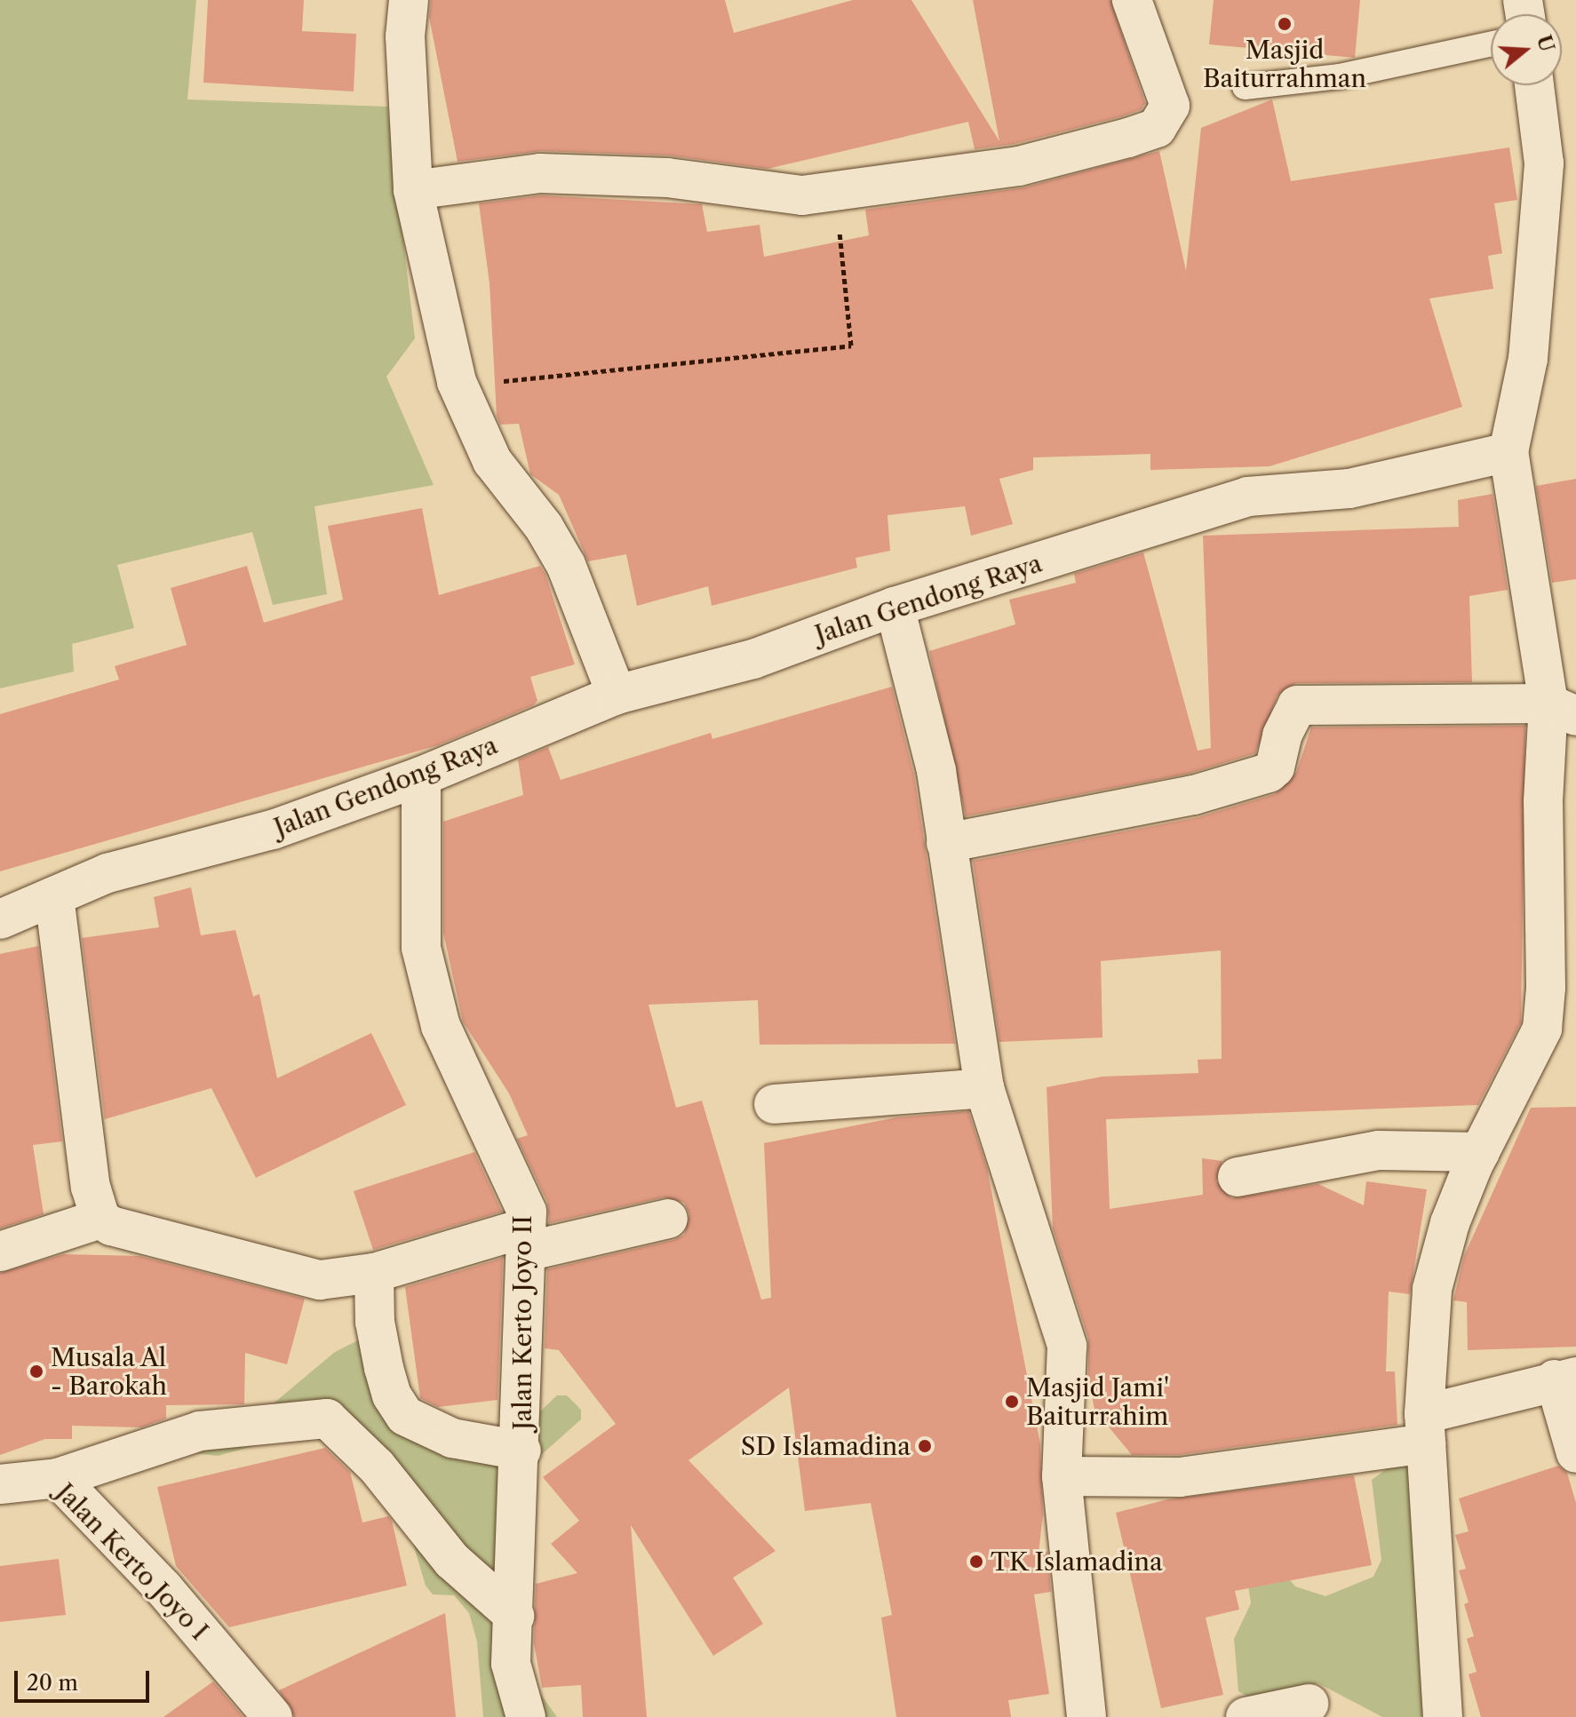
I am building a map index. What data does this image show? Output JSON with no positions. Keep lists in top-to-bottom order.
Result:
{
  "streets": {
    "street": ["Jalan Gendong Raya", "Jalan Kerto Joyo II", "Jalan Kerto Joyo I"]
  },
  "crossings": [
    ["Jalan Gendong Raya", "Jalan Kerto Joyo II"]
  ],
  "places": [
    "Masjid Baiturrahman",
    "Musala Al - Barokah",
    "Masjid Jami' Baiturrahim",
    "SD Islamadina",
    "TK Islamadina"
  ],
  "scale_bar": "20 m",
  "north": "right"
}
